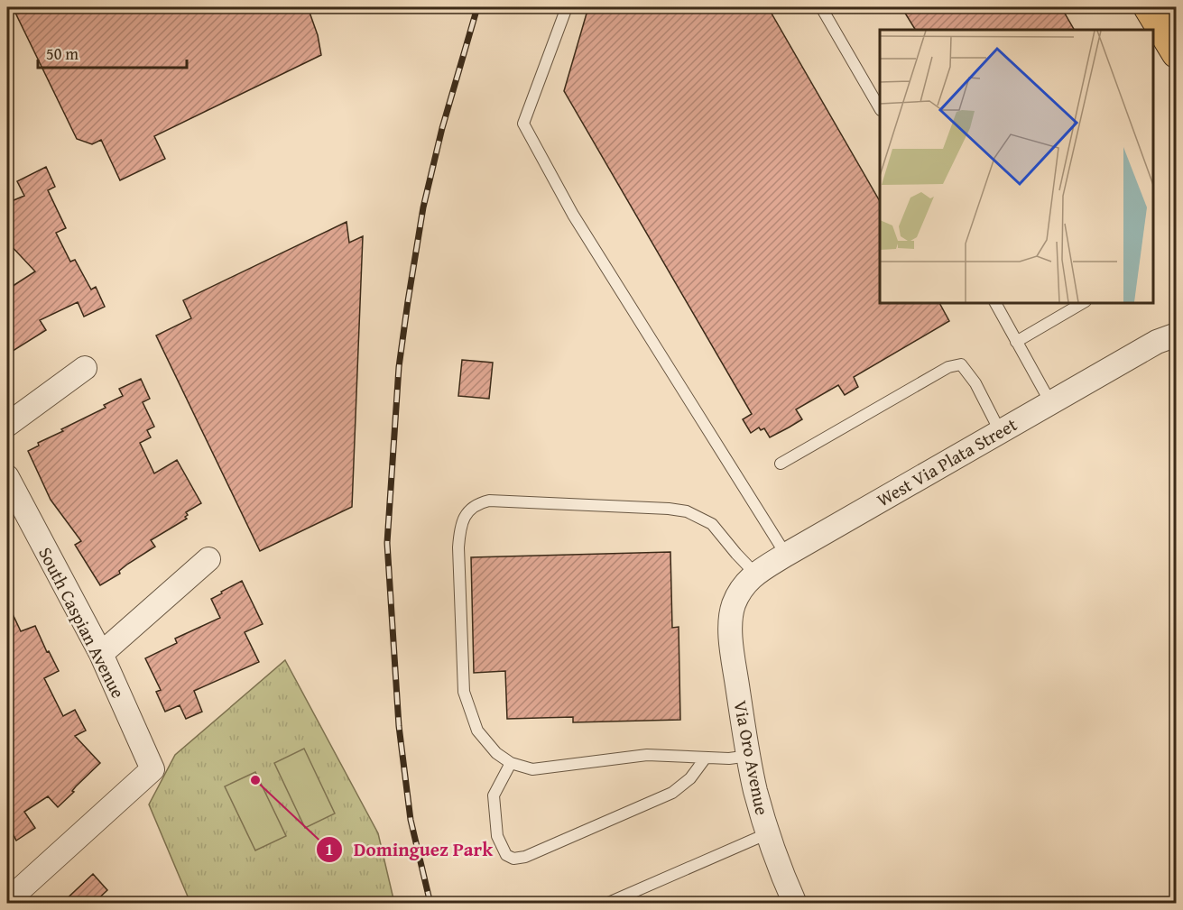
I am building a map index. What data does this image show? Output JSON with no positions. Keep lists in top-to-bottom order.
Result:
{
  "streets": {
    "street": ["West Via Plata Street", "South Caspian Avenue", "Via Oro Avenue"]
  },
  "crossings": [
    ["West Via Plata Street", "Via Oro Avenue"]
  ],
  "places": ["Dominguez Park"],
  "scale_bar": "50 m"
}
